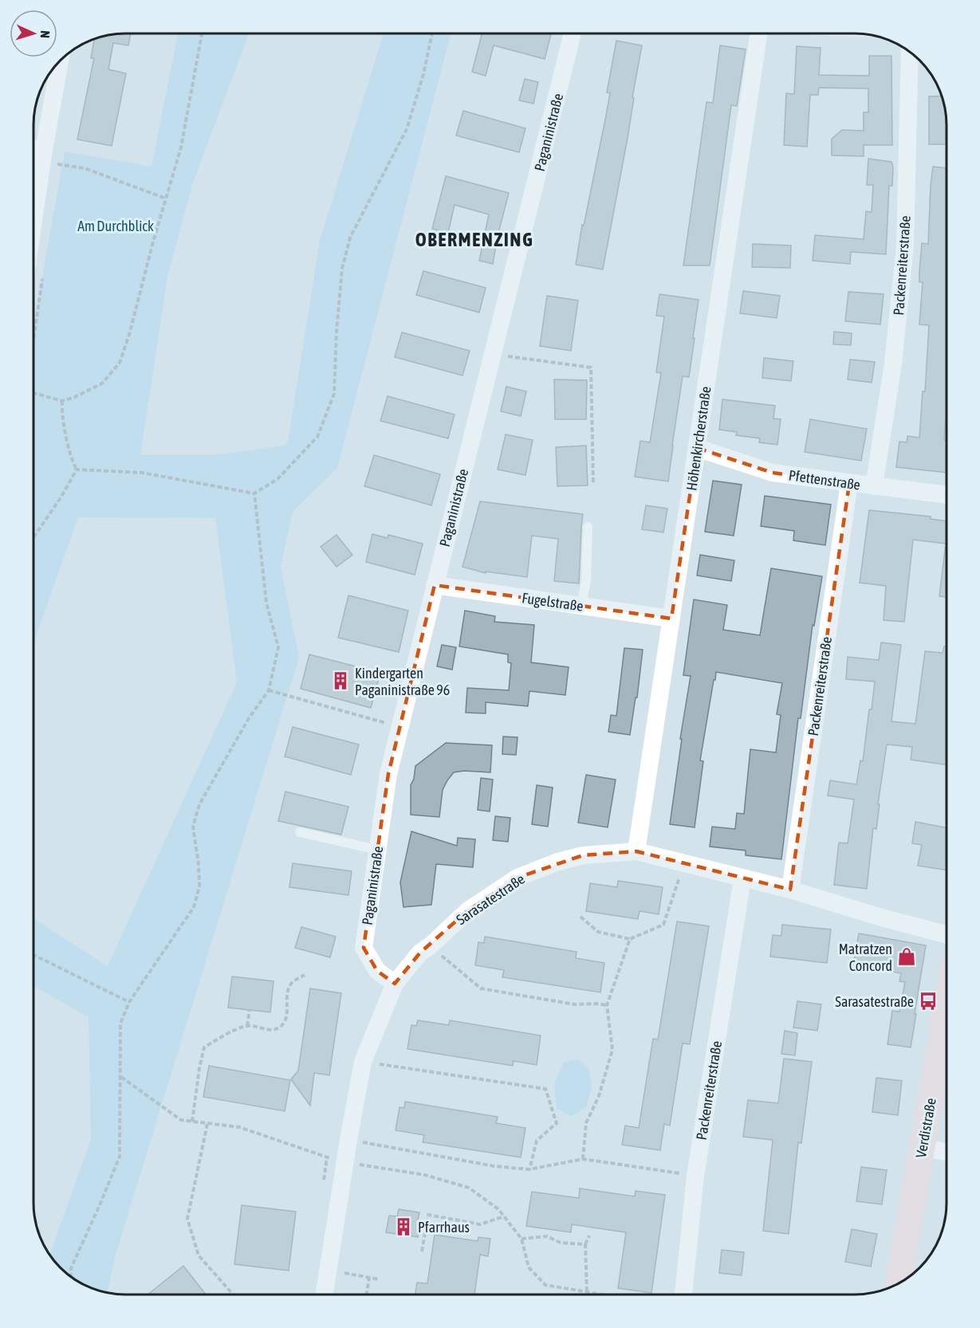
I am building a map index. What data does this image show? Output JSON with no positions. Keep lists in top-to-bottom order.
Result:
{
  "streets": {
    "main road": ["Verdistraße"],
    "street": [
      "Paganinistraße",
      "Packenreiterstraße",
      "Höhenkircherstraße",
      "Pfettenstraße",
      "Fugelstraße",
      "Sarasatestraße"
    ]
  },
  "crossings": [
    ["Paganinistraße", "Fugelstraße"],
    ["Paganinistraße", "Sarasatestraße"],
    ["Packenreiterstraße", "Pfettenstraße"],
    ["Packenreiterstraße", "Sarasatestraße"],
    ["Höhenkircherstraße", "Pfettenstraße"],
    ["Höhenkircherstraße", "Fugelstraße"],
    ["Höhenkircherstraße", "Sarasatestraße"]
  ],
  "districts": ["OBERMENZING"],
  "parks": ["Am Durchblick"],
  "places": {
    "building": ["Kindergarten Paganinistraße 96", "Pfarrhaus"],
    "shop": ["Matratzen Concord"],
    "bus stop": ["Sarasatestraße"]
  },
  "north": "right"
}
